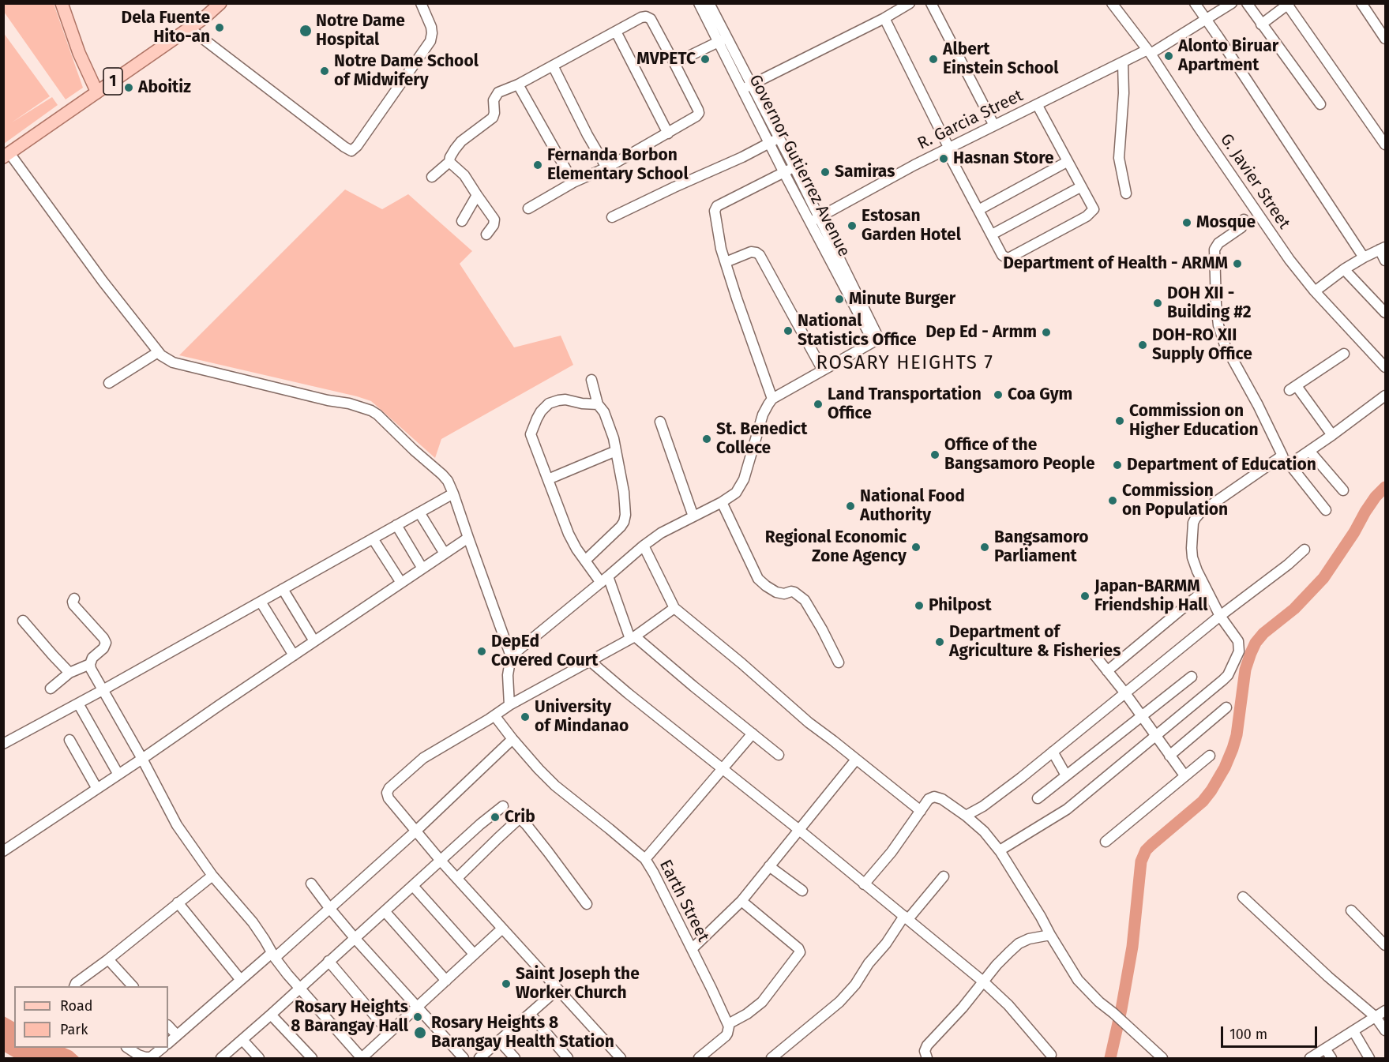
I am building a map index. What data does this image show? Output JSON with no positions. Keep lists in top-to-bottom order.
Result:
{
  "streets": {
    "main road": ["1"],
    "street": [
      "R. Garcia Street",
      "Governor Gutierrez Avenue",
      "G. Javier Street",
      "Earth Street"
    ]
  },
  "crossings": [
    ["R. Garcia Street", "Governor Gutierrez Avenue"],
    ["R. Garcia Street", "G. Javier Street"]
  ],
  "districts": ["ROSARY HEIGHTS 7"],
  "places": [
    "Dela Fuente Hito-an",
    "Notre Dame Hospital",
    "Alonto Biruar Apartment",
    "MVPETC",
    "Albert Einstein School",
    "Notre Dame School of Midwifery",
    "Aboitiz",
    "Hasnan Store",
    "Fernanda Borbon Elementary School",
    "Samiras",
    "Mosque",
    "Estosan Garden Hotel",
    "Department of Health - ARMM",
    "Minute Burger",
    "DOH XII - Building #2",
    "National Statistics Office",
    "Dep Ed - Armm",
    "DOH-RO XII Supply Office",
    "Coa Gym",
    "Land Transportation Office",
    "Commission on Higher Education",
    "St. Benedict Collece",
    "Office of the Bangsamoro People",
    "Department of Education",
    "Commission on Population",
    "National Food Authority",
    "Regional Economic Zone Agency",
    "Bangsamoro Parliament",
    "Japan-BARMM Friendship Hall",
    "Philpost",
    "Department of Agriculture & Fisheries",
    "DepEd Covered Court",
    "University of Mindanao",
    "Crib",
    "Saint Joseph the Worker Church",
    "Rosary Heights 8 Barangay Hall",
    "Rosary Heights 8 Barangay Health Station"
  ],
  "legend": ["Road", "Park"],
  "scale_bar": "100 m"
}
